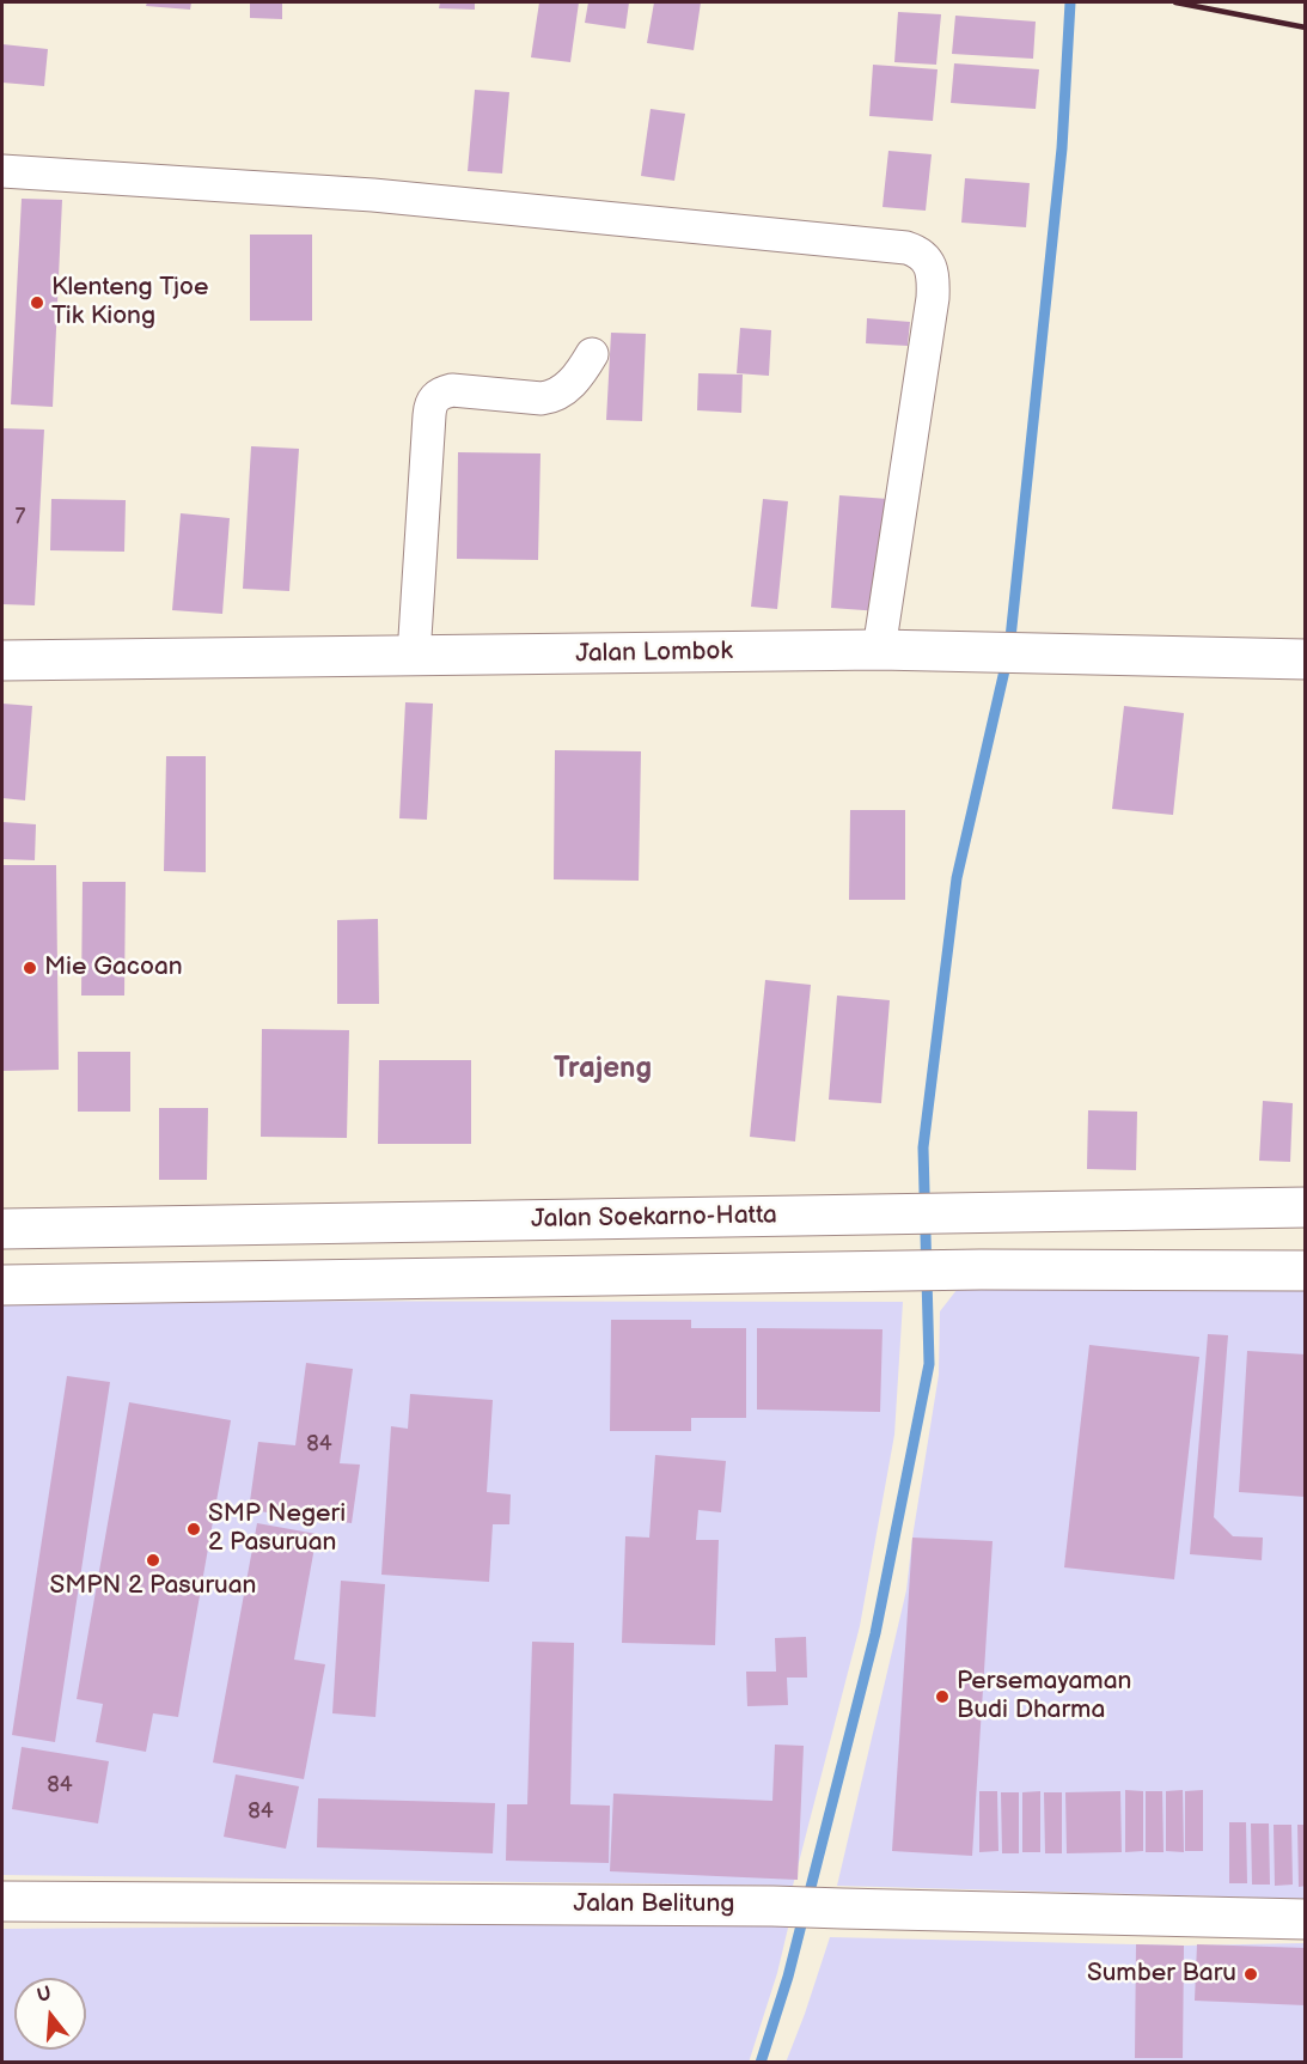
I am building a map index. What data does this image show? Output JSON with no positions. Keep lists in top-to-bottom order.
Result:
{
  "streets": {
    "main road": ["Jalan Lombok", "Jalan Soekarno-Hatta", "Jalan Belitung"]
  },
  "districts": ["Trajeng"],
  "places": [
    "Klenteng Tjoe Tik Kiong",
    "Mie Gacoan",
    "SMP Negeri 2 Pasuruan",
    "SMPN 2 Pasuruan",
    "Persemayaman Budi Dharma",
    "Sumber Baru"
  ],
  "house_numbers": [
    "7",
    "84",
    "84",
    "84"
  ],
  "north": "top"
}
